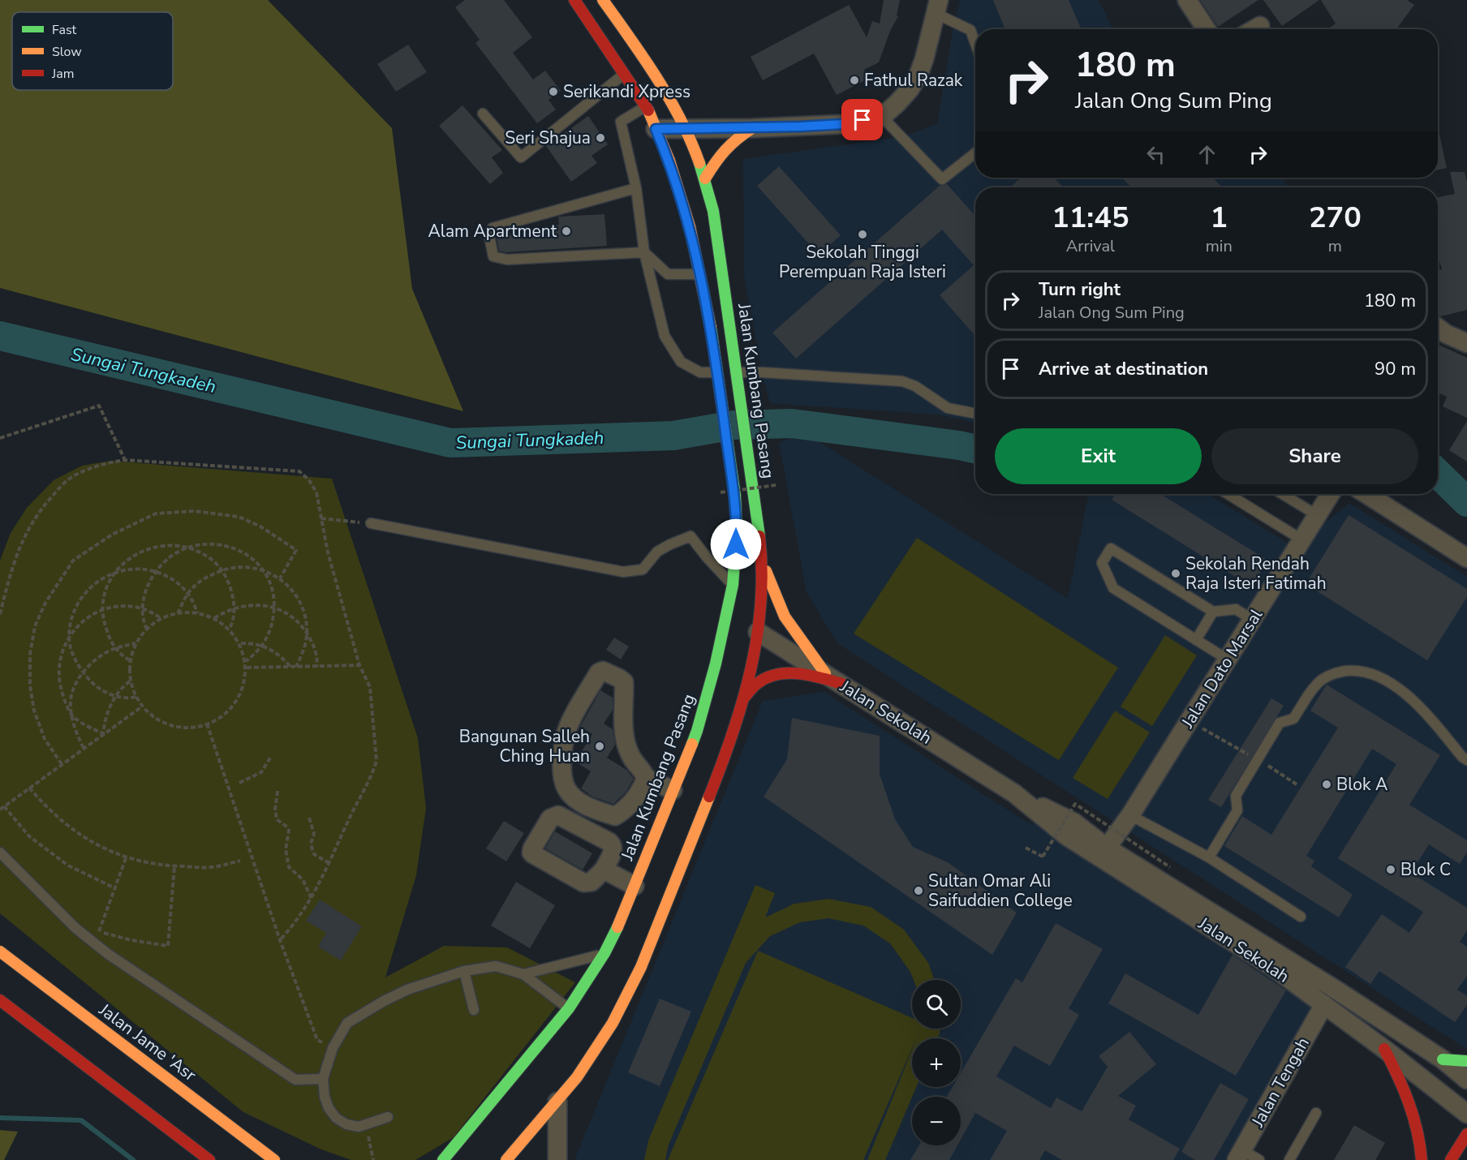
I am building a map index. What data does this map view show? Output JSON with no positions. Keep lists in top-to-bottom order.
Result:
{
  "streets": {
    "main road": ["Jalan Kumbang Pasang", "Jalan Jame 'Asr"],
    "street": ["Jalan Dato Marsal", "Jalan Sekolah", "Jalan Tengah"]
  },
  "crossings": [
    ["Jalan Kumbang Pasang", "Jalan Sekolah"],
    ["Jalan Dato Marsal", "Jalan Sekolah"],
    ["Jalan Sekolah", "Jalan Tengah"]
  ],
  "water": ["Sungai Tungkadeh"],
  "places": [
    "Fathul Razak",
    "Serikandi Xpress",
    "Seri Shajua",
    "Alam Apartment",
    "Sekolah Tinggi Perempuan Raja Isteri",
    "Sekolah Rendah Raja Isteri Fatimah",
    "Bangunan Salleh Ching Huan",
    "Blok A",
    "Blok C",
    "Sultan Omar Ali Saifuddien College"
  ],
  "legend": ["Fast", "Slow", "Jam"],
  "page": {
    "turn": ["180 m", "Jalan Ong Sum Ping"],
    "eta": [
      "11:45",
      "Arrival",
      "1",
      "min",
      "270",
      "m"
    ],
    "list": [
      {
        "name": "Turn right",
        "note": "Jalan Ong Sum Ping",
        "value": "180 m"
      },
      {
        "name": "Arrive at destination",
        "value": "90 m"
      }
    ],
    "buttons": ["Exit", "Share"],
    "map_buttons": ["+", "−"]
  }
}
